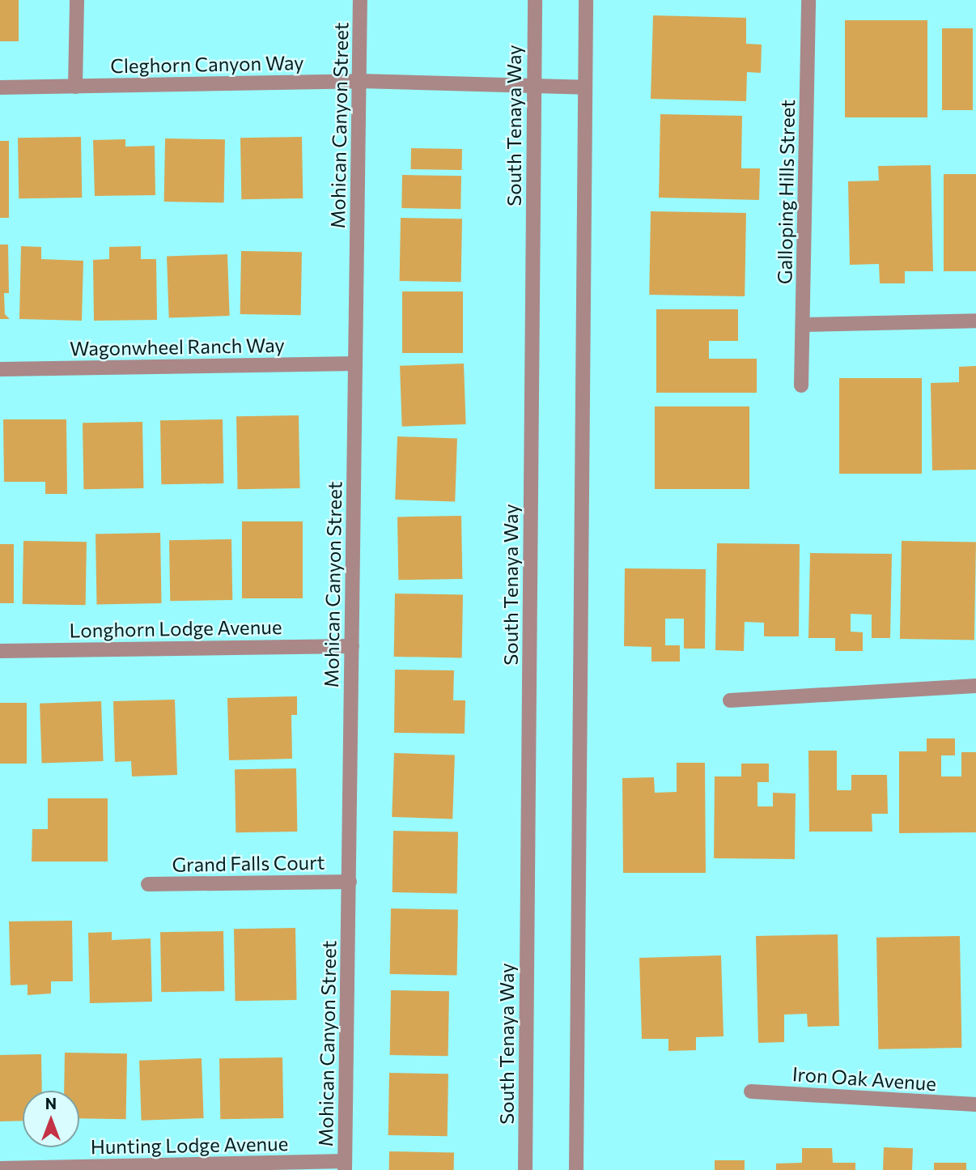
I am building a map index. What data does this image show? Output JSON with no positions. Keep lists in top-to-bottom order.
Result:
{
  "streets": {
    "street": [
      "Cleghorn Canyon Way",
      "Mohican Canyon Street",
      "South Tenaya Way",
      "Galloping Hills Street",
      "Wagonwheel Ranch Way",
      "Longhorn Lodge Avenue",
      "Grand Falls Court",
      "Iron Oak Avenue",
      "Hunting Lodge Avenue"
    ]
  },
  "crossings": [
    ["Cleghorn Canyon Way", "Mohican Canyon Street"],
    ["Cleghorn Canyon Way", "South Tenaya Way"],
    ["Mohican Canyon Street", "Wagonwheel Ranch Way"],
    ["Mohican Canyon Street", "Longhorn Lodge Avenue"],
    ["Mohican Canyon Street", "Grand Falls Court"],
    ["Mohican Canyon Street", "Hunting Lodge Avenue"]
  ],
  "north": "top"
}
